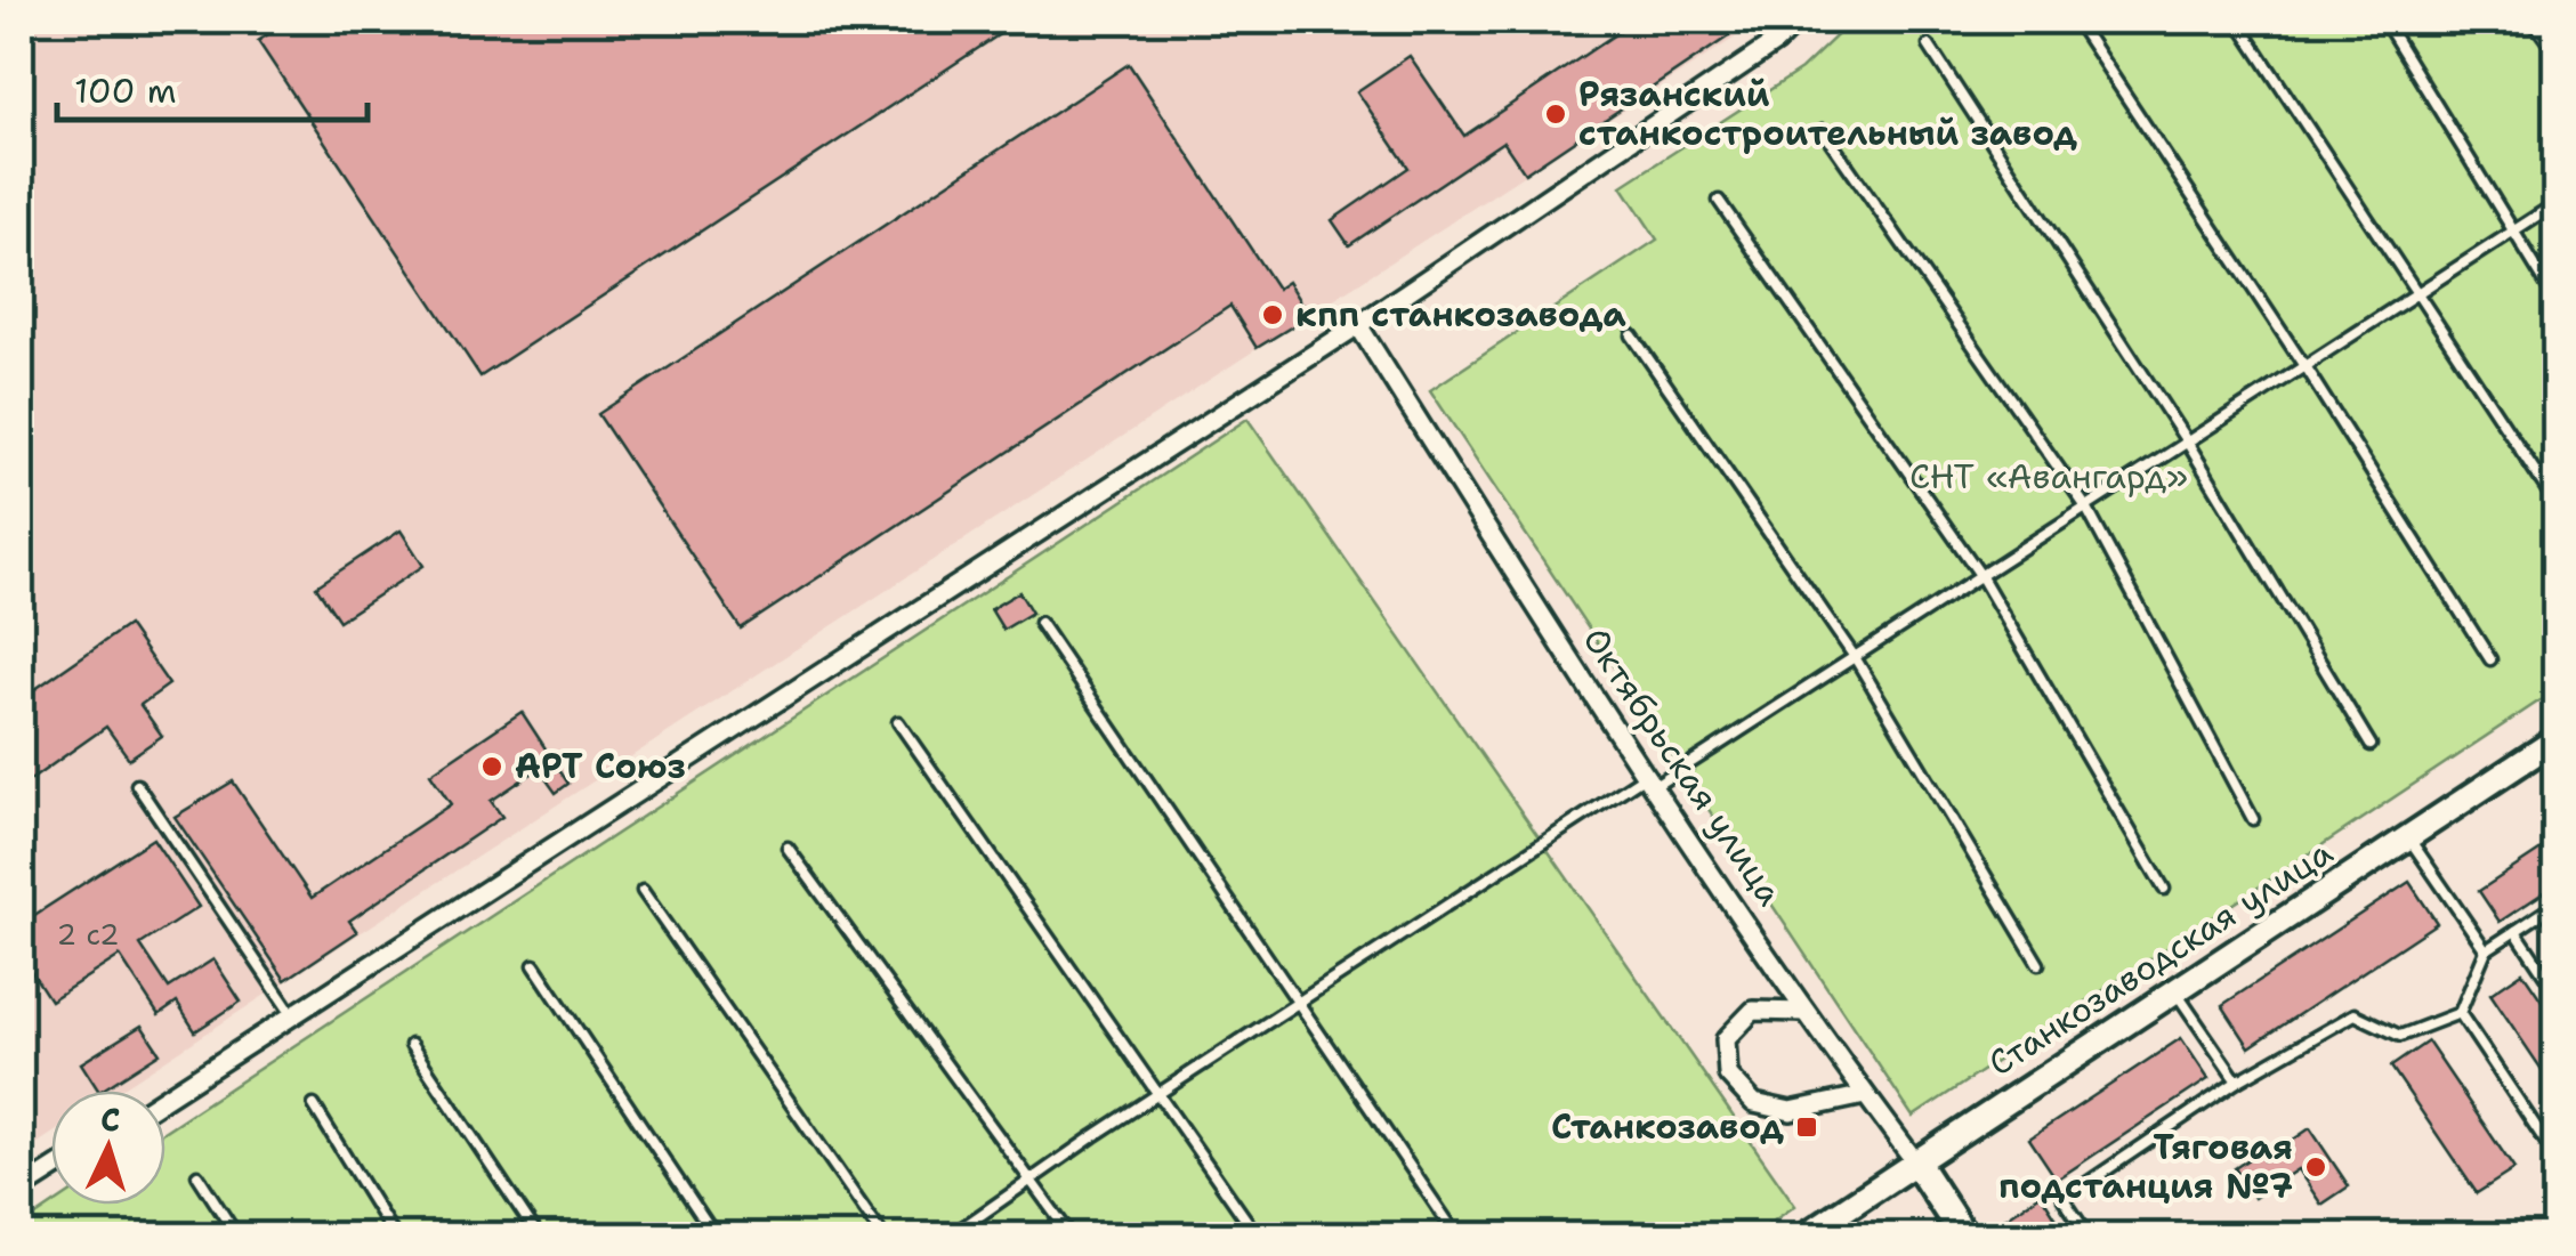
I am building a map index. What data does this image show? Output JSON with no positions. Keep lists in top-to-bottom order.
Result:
{
  "streets": {
    "main road": ["Октябрьская улица"],
    "street": ["Станкозаводская улица"]
  },
  "crossings": [
    ["Октябрьская улица", "Станкозаводская улица"]
  ],
  "parks": ["СНТ «Авангард»"],
  "places": {
    "other": [
      "Рязанский станкостроительный завод",
      "кпп станкозавода",
      "АРТ Союз",
      "Тяговая подстанция №7"
    ],
    "transit": ["Станкозавод"]
  },
  "house_numbers": ["2 с2"],
  "scale_bar": "100 m",
  "north": "top"
}
